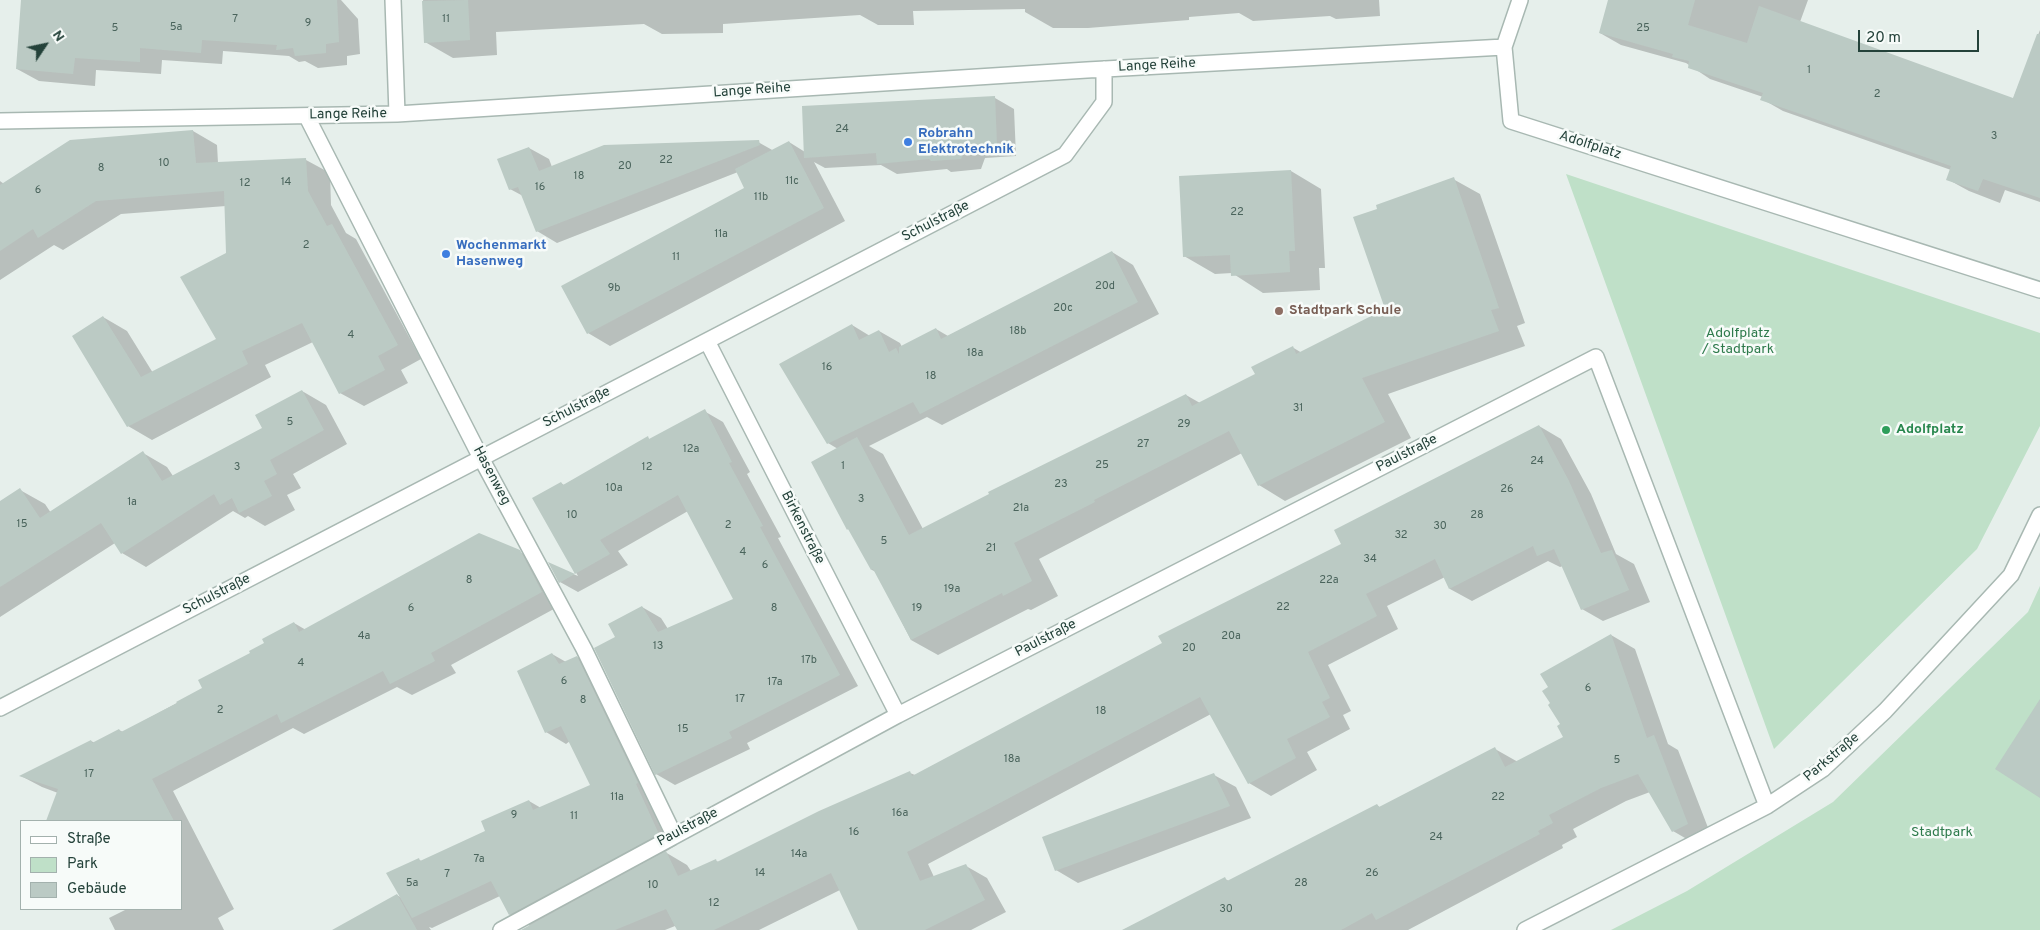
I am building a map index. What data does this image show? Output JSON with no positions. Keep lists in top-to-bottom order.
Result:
{
  "streets": {
    "street": [
      "Lange Reihe",
      "Adolfplatz",
      "Schulstraße",
      "Paulstraße",
      "Hasenweg",
      "Birkenstraße",
      "Parkstraße"
    ]
  },
  "crossings": [
    ["Lange Reihe", "Adolfplatz"],
    ["Lange Reihe", "Schulstraße"],
    ["Lange Reihe", "Hasenweg"],
    ["Schulstraße", "Hasenweg"],
    ["Schulstraße", "Birkenstraße"],
    ["Paulstraße", "Hasenweg"],
    ["Paulstraße", "Birkenstraße"],
    ["Paulstraße", "Parkstraße"]
  ],
  "parks": ["Adolfplatz / Stadtpark", "Stadtpark"],
  "places": [
    "Robrahn Elektrotechnik",
    "Wochenmarkt Hasenweg",
    "Stadtpark Schule",
    "Adolfplatz"
  ],
  "house_numbers": [
    "7",
    "11",
    "9",
    "5a",
    "5",
    "25",
    "1",
    "2",
    "24",
    "3",
    "22",
    "10",
    "20",
    "8",
    "18",
    "11c",
    "14",
    "12",
    "16",
    "6",
    "11b",
    "22",
    "11a",
    "2",
    "11",
    "20d",
    "9b",
    "20c",
    "18b",
    "4",
    "18a",
    "16",
    "18",
    "31",
    "5",
    "29",
    "27",
    "12a",
    "24",
    "25",
    "1",
    "3",
    "12",
    "23",
    "10a",
    "26",
    "3",
    "1a",
    "21a",
    "10",
    "28",
    "15",
    "2",
    "30",
    "32",
    "5",
    "21",
    "4",
    "34",
    "6",
    "8",
    "22a",
    "19a",
    "22",
    "6",
    "8",
    "19",
    "4a",
    "20a",
    "13",
    "20",
    "17b",
    "4",
    "6",
    "17a",
    "6",
    "17",
    "8",
    "2",
    "18",
    "15",
    "18a",
    "5",
    "17",
    "11a",
    "22",
    "16a",
    "9",
    "11",
    "16",
    "24",
    "14a",
    "7a",
    "14",
    "26",
    "7",
    "5a",
    "28",
    "10",
    "12",
    "30"
  ],
  "legend": ["Straße", "Park", "Gebäude"],
  "scale_bar": "20 m",
  "north": "top right"
}
